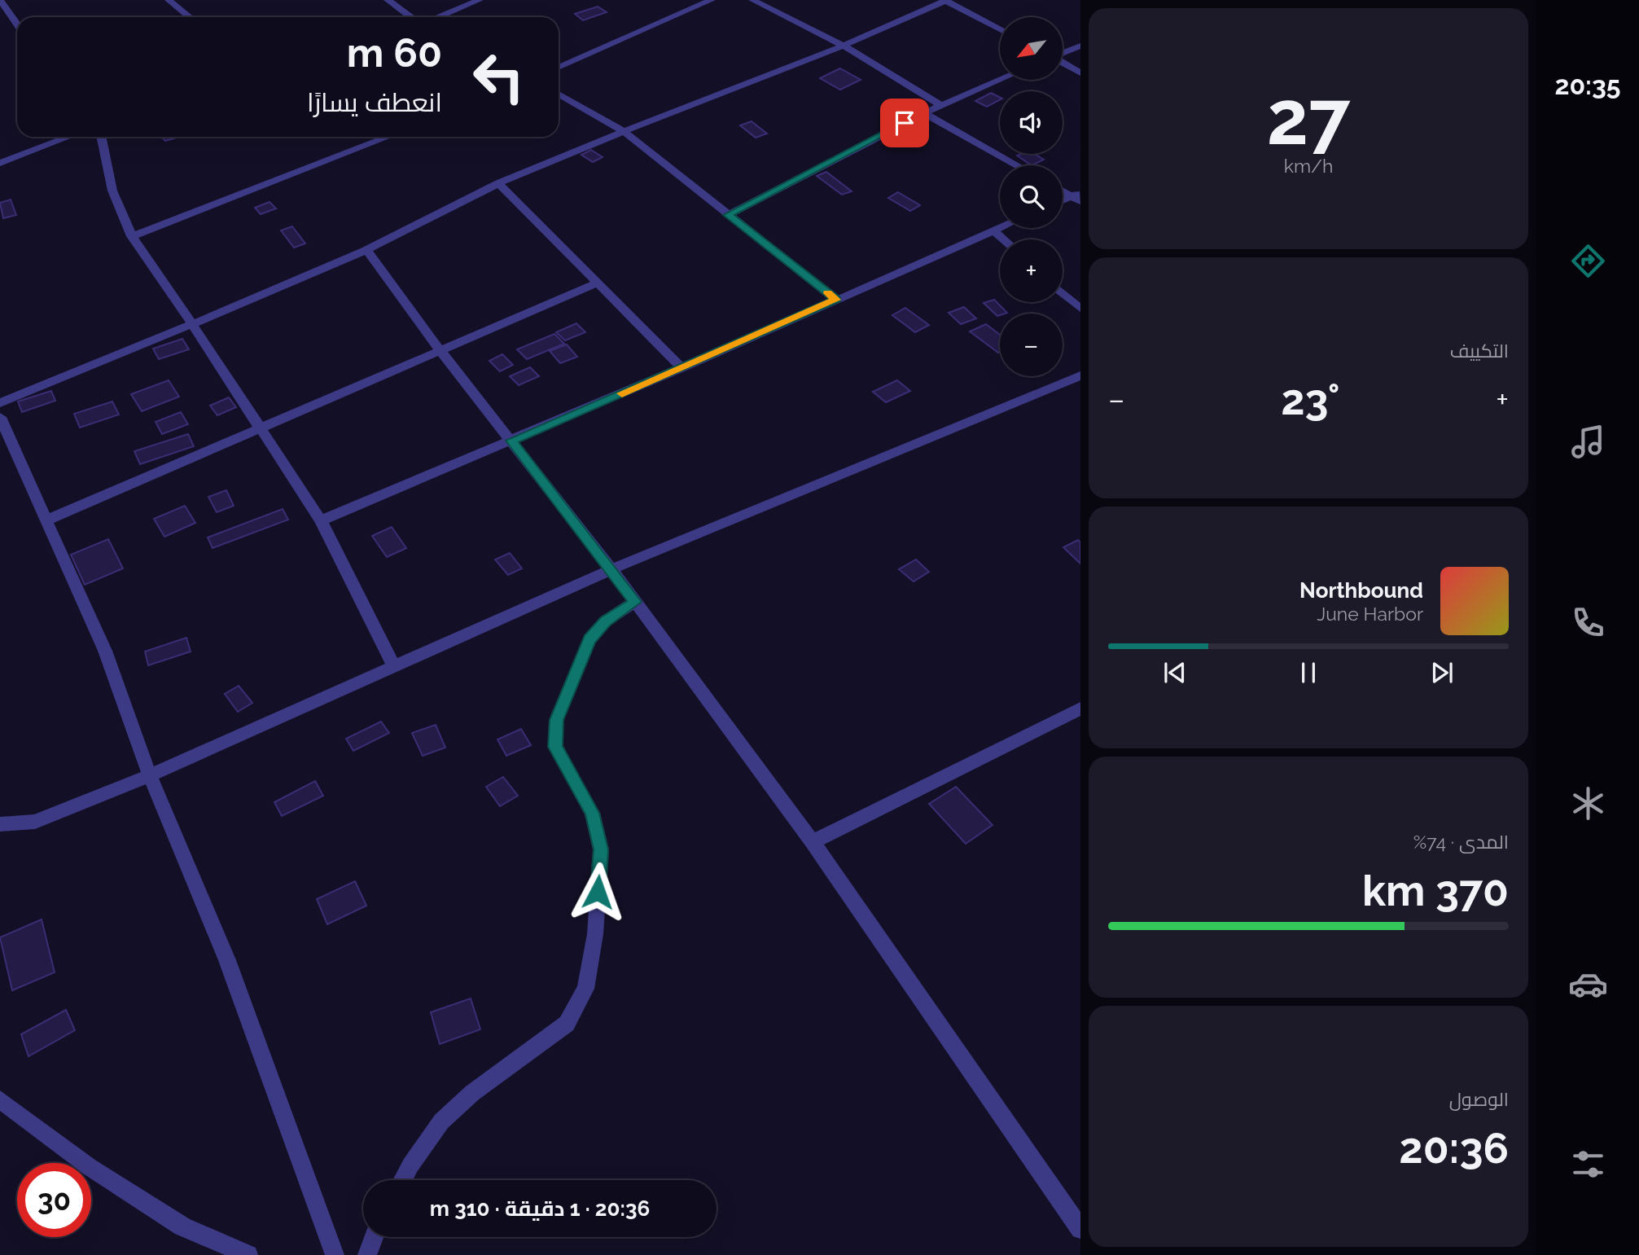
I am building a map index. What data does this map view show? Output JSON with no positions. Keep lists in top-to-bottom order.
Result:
{
  "north": "bottom left",
  "page": {
    "tabs": "20:35",
    "tile": [
      ["27", "km/h"],
      "التكييف",
      ["المدى · 74%", "370 km"],
      ["الوصول", "20:36"]
    ],
    "map_buttons": ["+", "−"],
    "turn": ["60 m", "انعطف يسارًا"],
    "heat": ["−", "23°", "+"],
    "song": ["Northbound", "June Harbor"],
    "limit": "30",
    "trip": "20:36 · 1 دقيقة · 310 m"
  }
}
